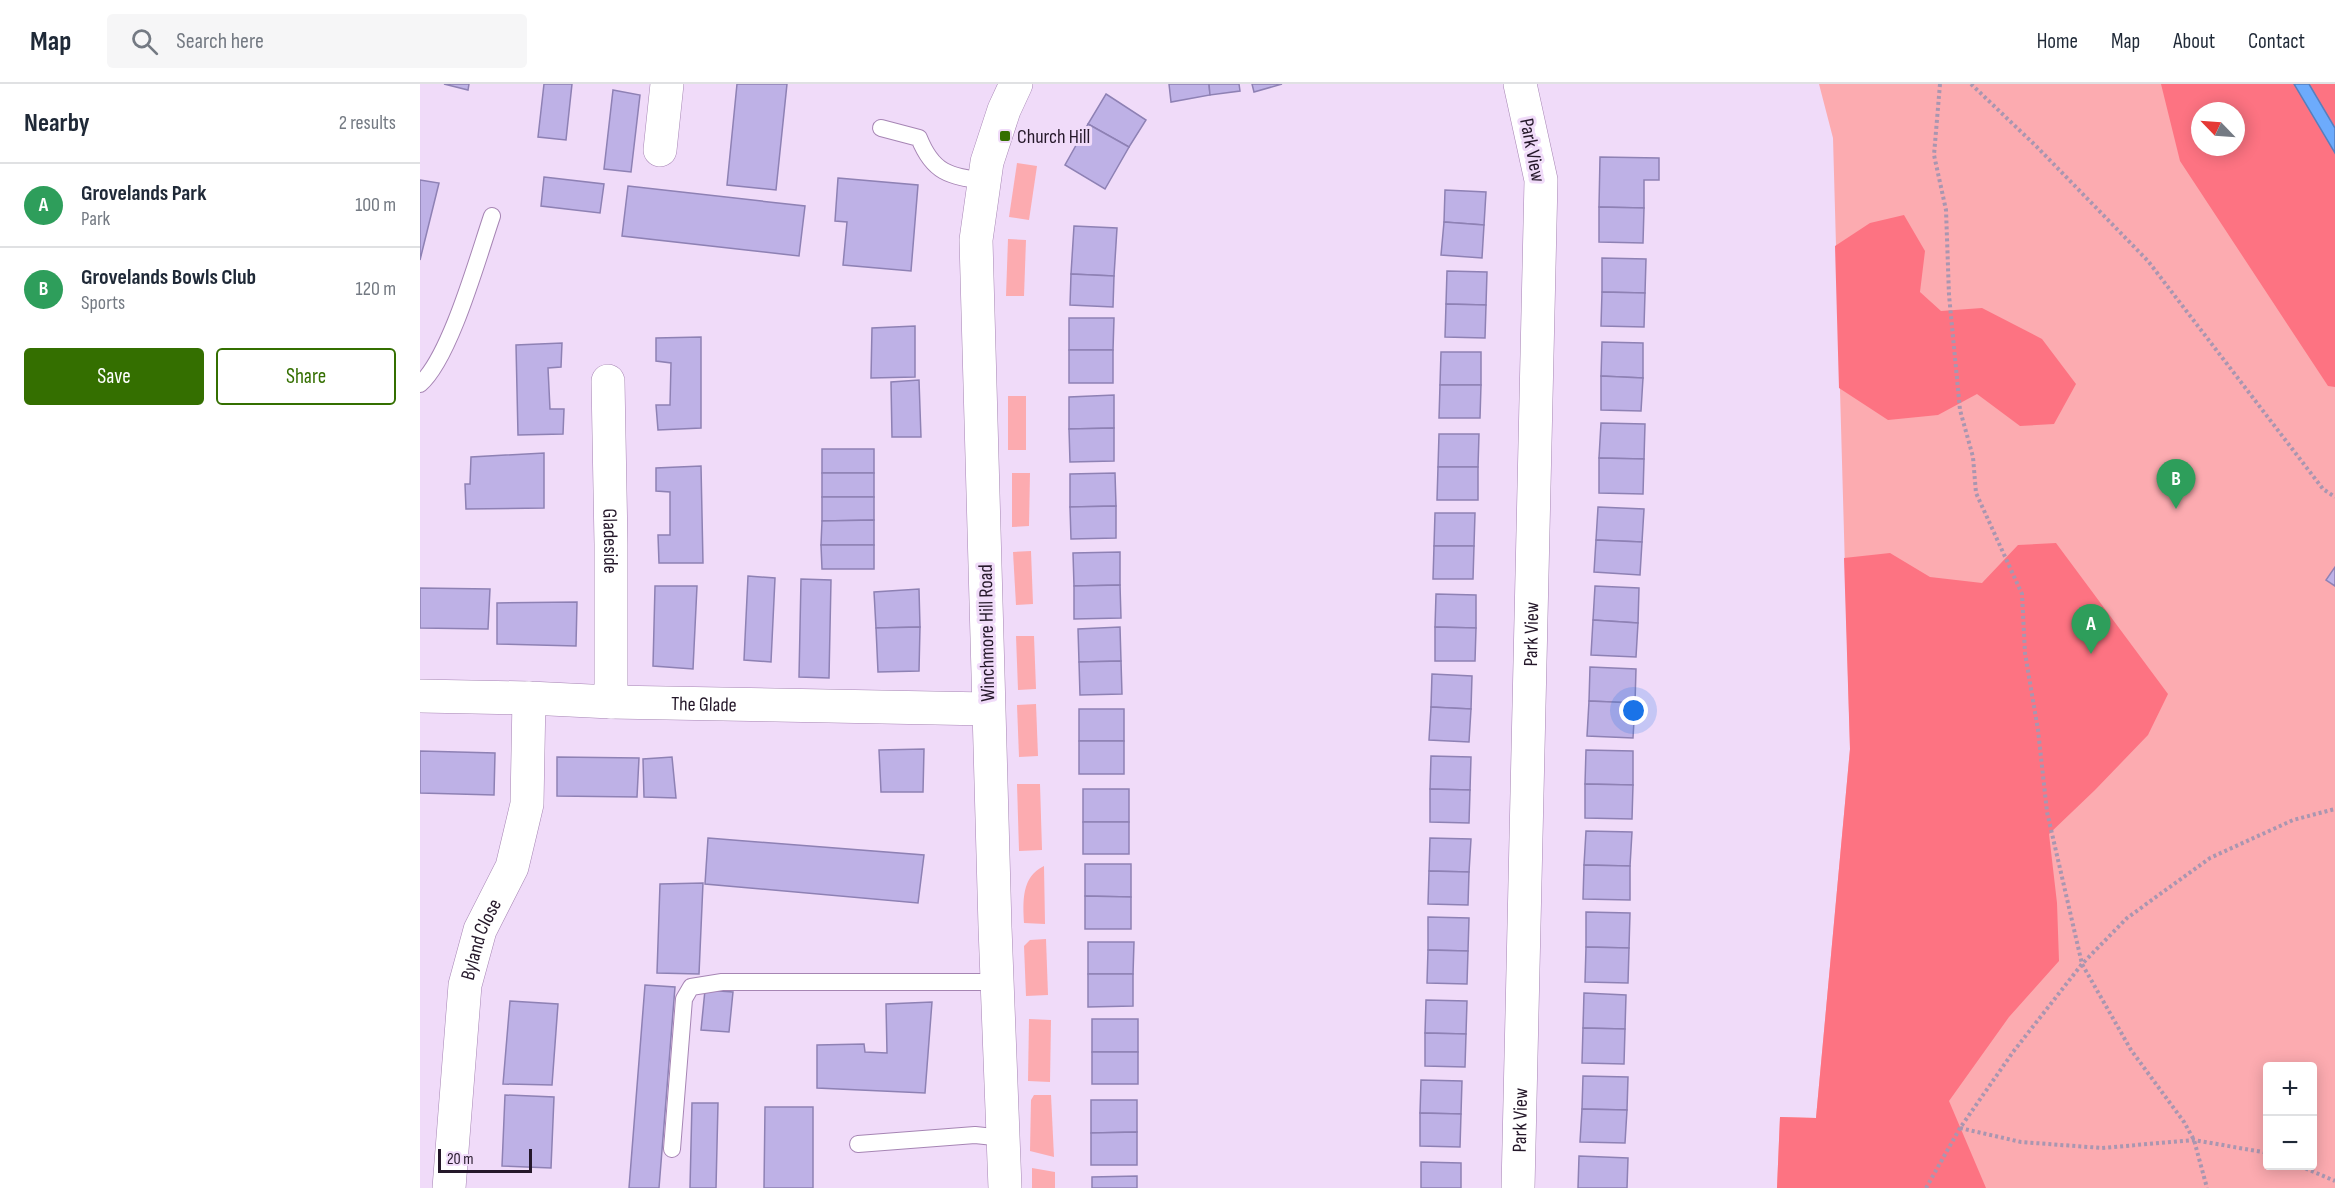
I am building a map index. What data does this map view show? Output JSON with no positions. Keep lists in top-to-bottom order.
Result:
{
  "streets": {
    "street": [
      "Park View",
      "Gladeside",
      "Winchmore Hill Road",
      "The Glade",
      "Byland Close"
    ]
  },
  "crossings": [
    ["Gladeside", "The Glade"],
    ["Winchmore Hill Road", "The Glade"],
    ["The Glade", "Byland Close"]
  ],
  "places": {
    "transit": ["Church Hill"]
  },
  "scale_bar": "20 m",
  "north": "top left",
  "page": {
    "header": "Map",
    "search": "Search here",
    "nav": [
      "Home",
      "Map",
      "About",
      "Contact"
    ],
    "heading": ["Nearby", "2 results"],
    "list": [
      {
        "mark": "A",
        "name": "Grovelands Park",
        "note": "Park",
        "value": "100 m"
      },
      {
        "mark": "B",
        "name": "Grovelands Bowls Club",
        "note": "Sports",
        "value": "120 m"
      }
    ],
    "buttons": ["Save", "Share"],
    "pins": ["B", "A"],
    "map_buttons": ["+", "−"],
    "scale": "20 m"
  }
}
